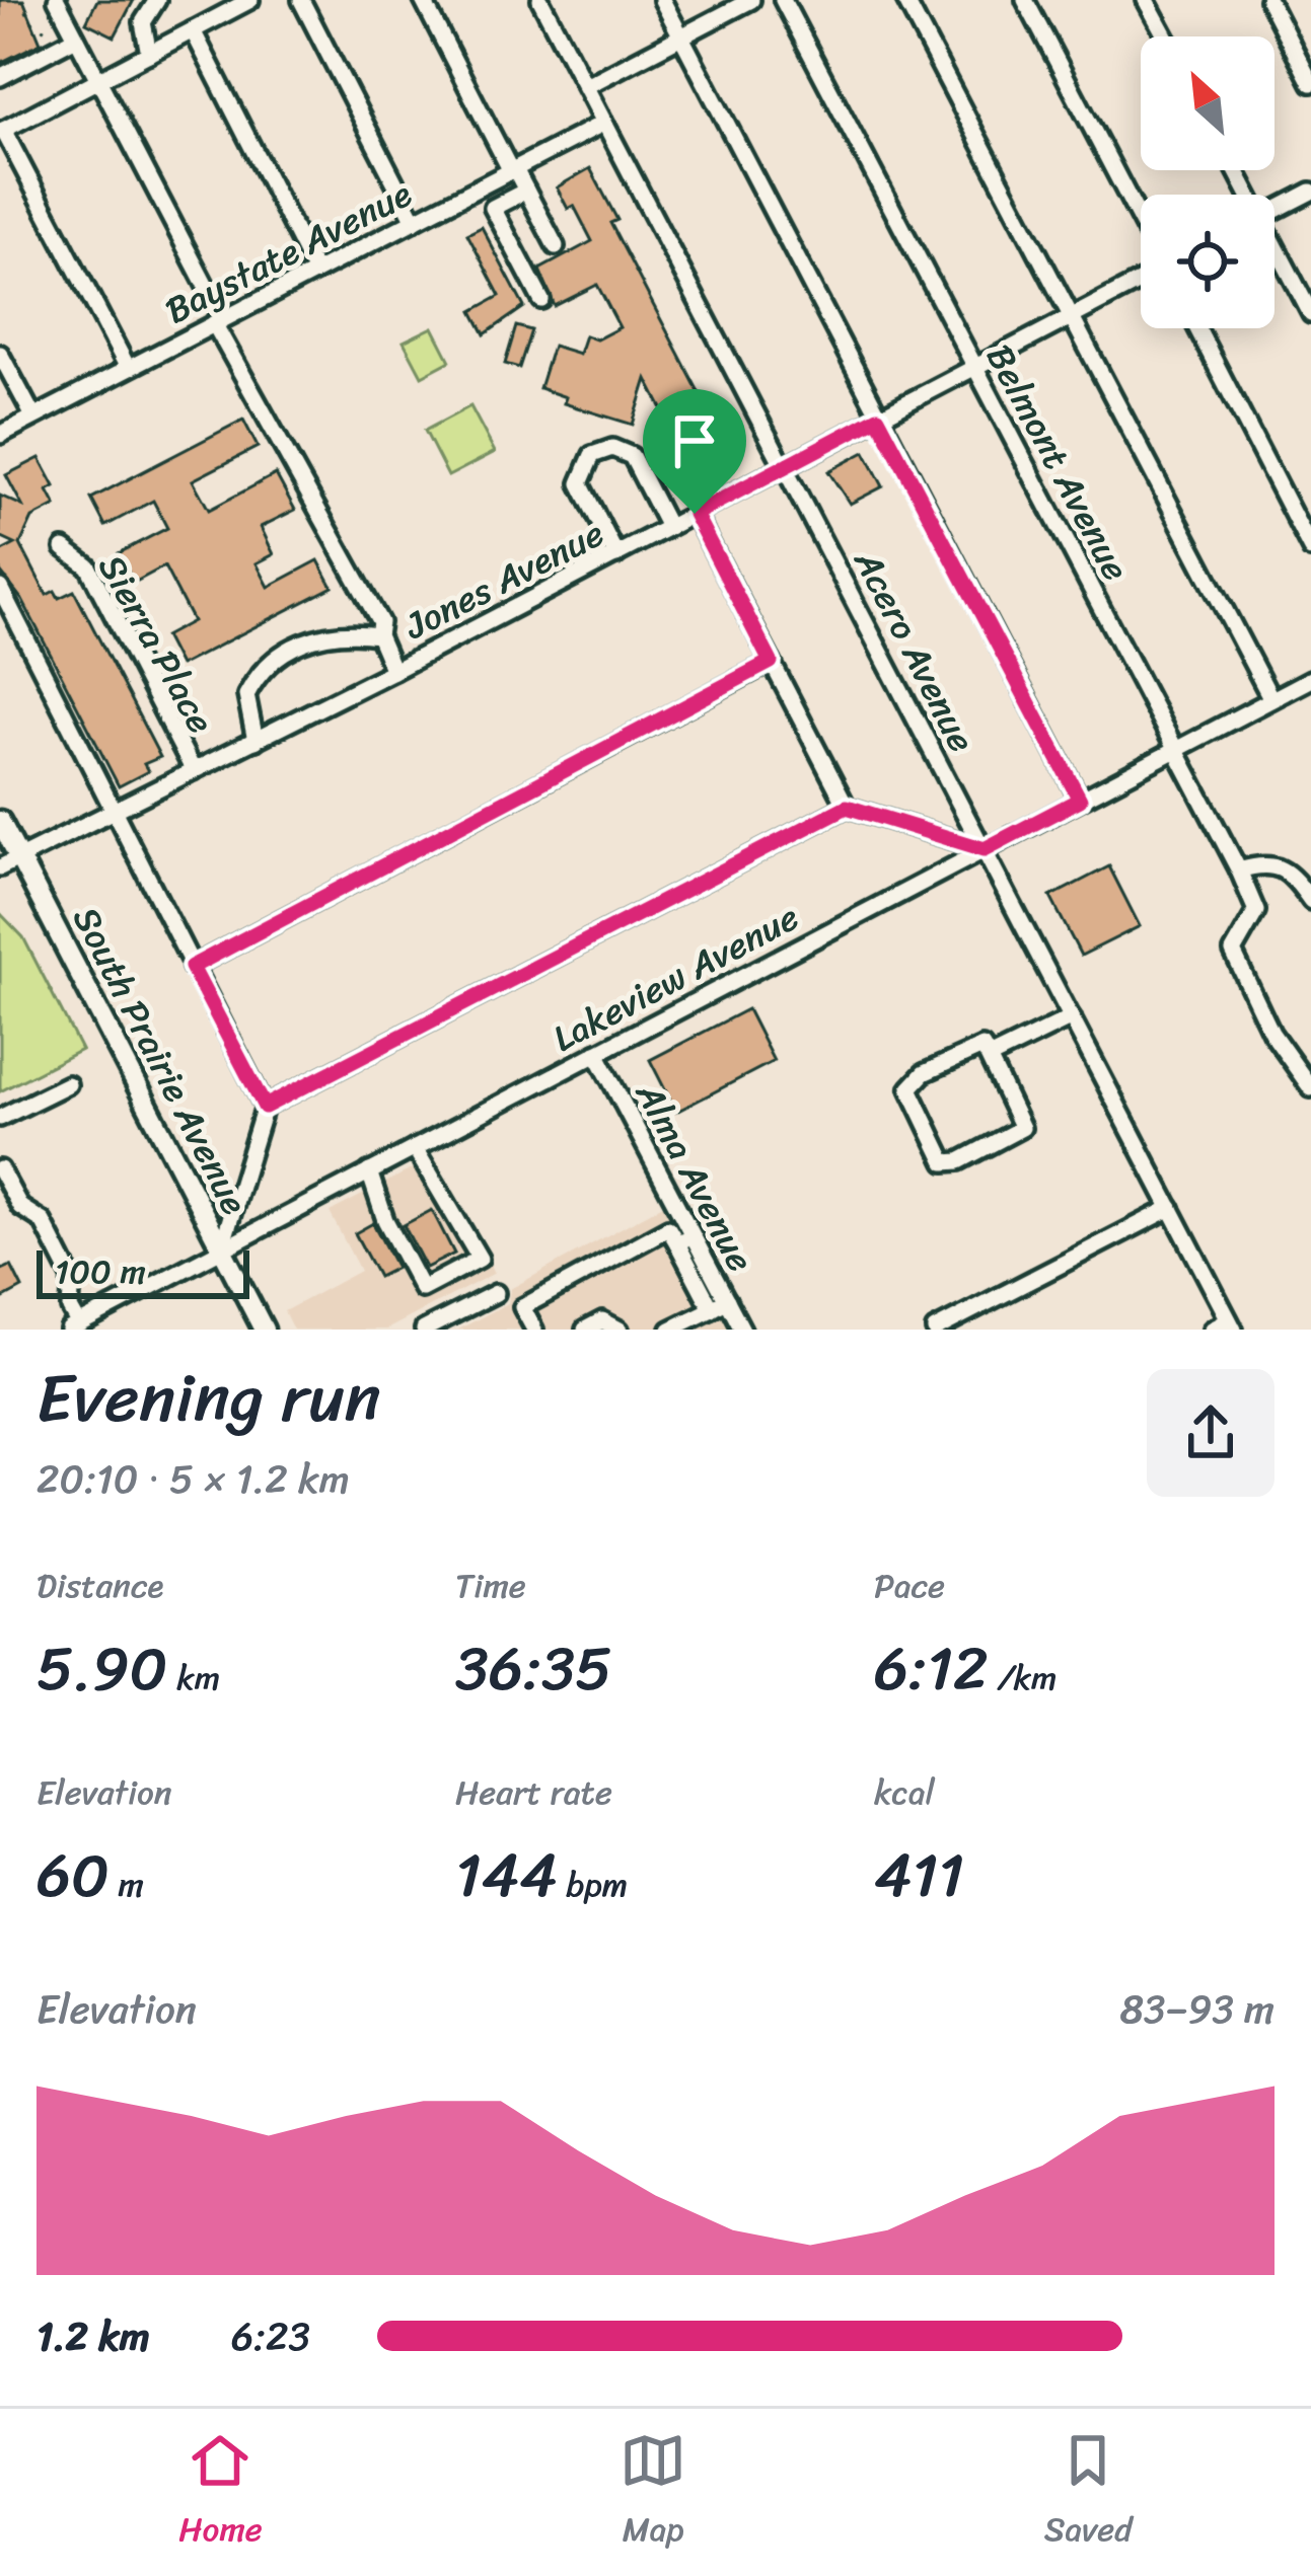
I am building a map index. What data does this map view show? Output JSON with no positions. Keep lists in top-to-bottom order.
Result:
{
  "streets": {
    "main road": ["South Prairie Avenue"],
    "street": [
      "Baystate Avenue",
      "Belmont Avenue",
      "Jones Avenue",
      "Sierra Place",
      "Acero Avenue",
      "Lakeview Avenue",
      "Alma Avenue"
    ]
  },
  "crossings": [
    ["Baystate Avenue", "Acero Avenue"],
    ["Belmont Avenue", "Jones Avenue"],
    ["Belmont Avenue", "Lakeview Avenue"],
    ["Jones Avenue", "Sierra Place"],
    ["Jones Avenue", "Acero Avenue"],
    ["Jones Avenue", "South Prairie Avenue"],
    ["Acero Avenue", "Lakeview Avenue"],
    ["Lakeview Avenue", "South Prairie Avenue"],
    ["Lakeview Avenue", "Alma Avenue"]
  ],
  "scale_bar": "100 m",
  "north": "top left",
  "page": {
    "scale": "100 m",
    "heading": ["Evening run", "20:10 · 5 × 1.2 km"],
    "stats": [
      ["Distance", "5.90 km"],
      ["Time", "36:35"],
      ["Pace", "6:12 /km"],
      ["Elevation", "60 m"],
      ["Heart rate", "144 bpm"],
      ["kcal", "411"]
    ],
    "chart": ["Elevation", "83–93 m"],
    "list": [
      {
        "name": "1.2 km",
        "note": "6:23"
      }
    ],
    "tabs": ["Home", "Map", "Saved"]
  }
}
